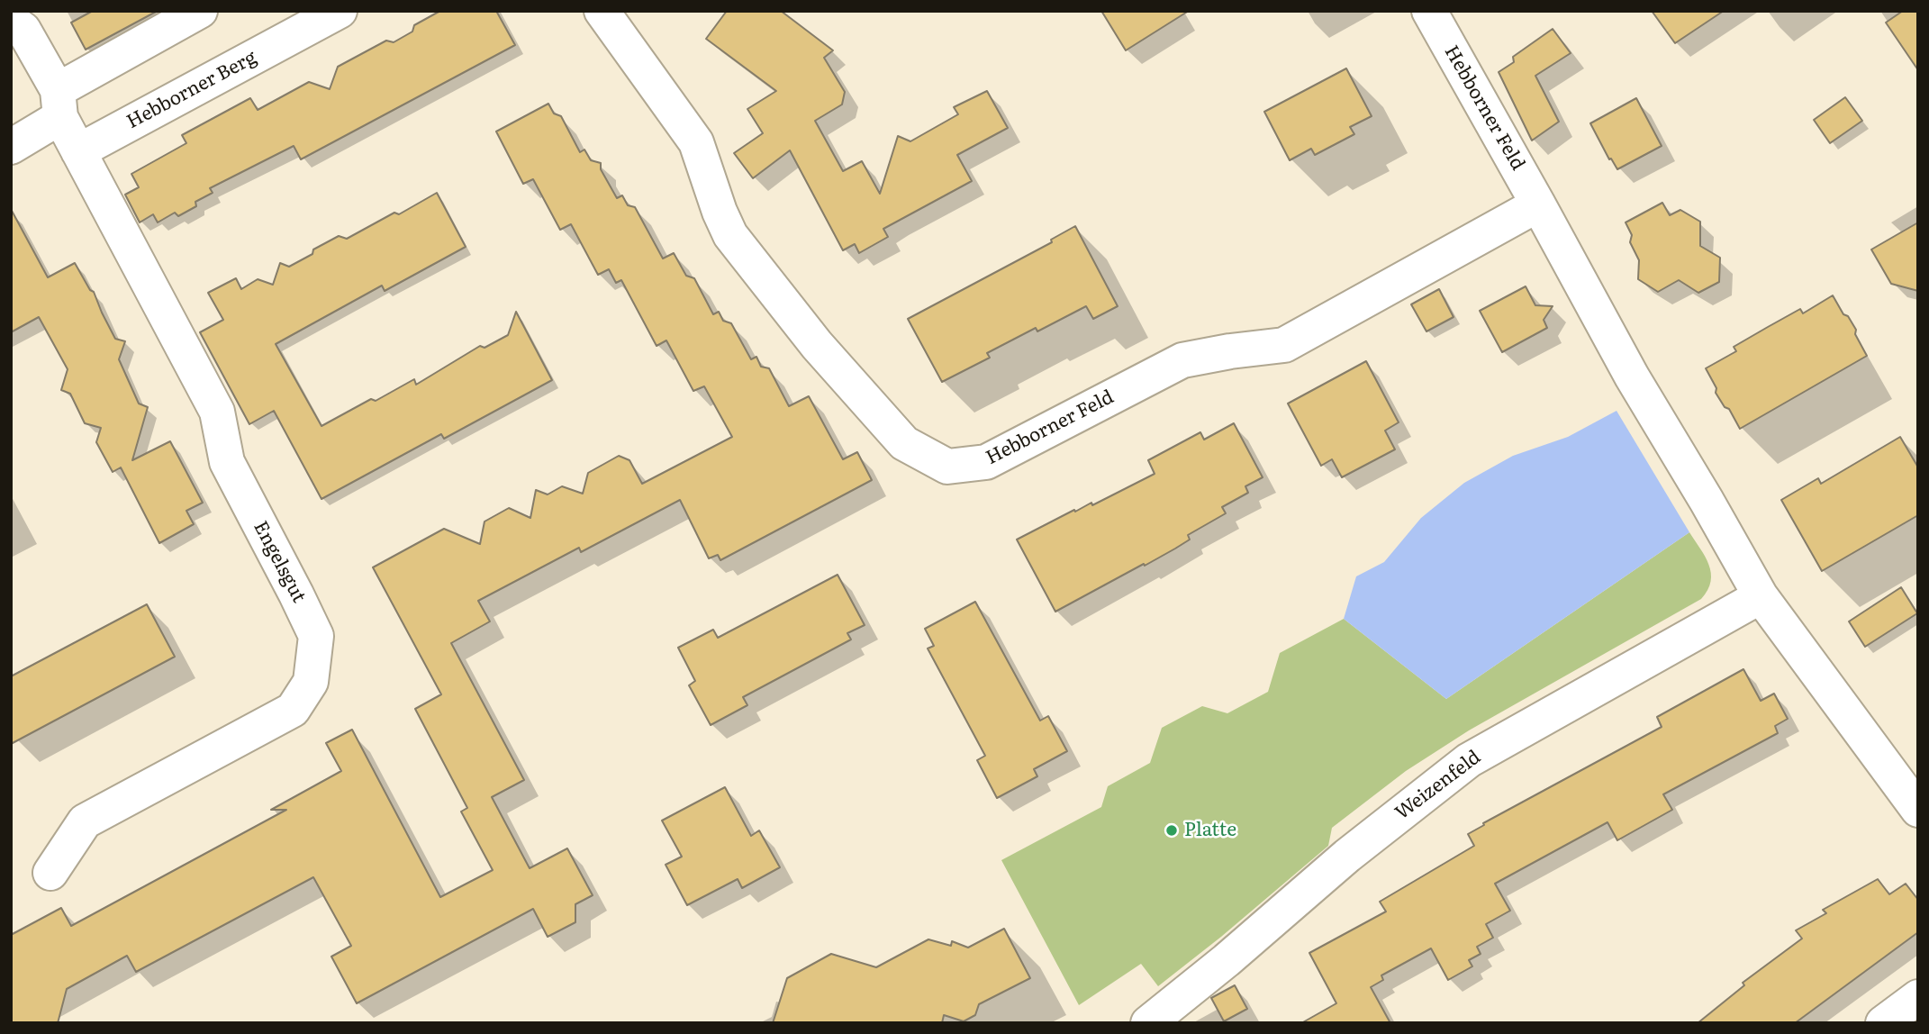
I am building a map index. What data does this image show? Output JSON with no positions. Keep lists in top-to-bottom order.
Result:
{
  "streets": {
    "street": [
      "Hebborner Berg",
      "Hebborner Feld",
      "Engelsgut",
      "Weizenfeld"
    ]
  },
  "crossings": [
    ["Hebborner Berg", "Engelsgut"],
    ["Hebborner Feld", "Weizenfeld"]
  ],
  "places": ["Platte"]
}
